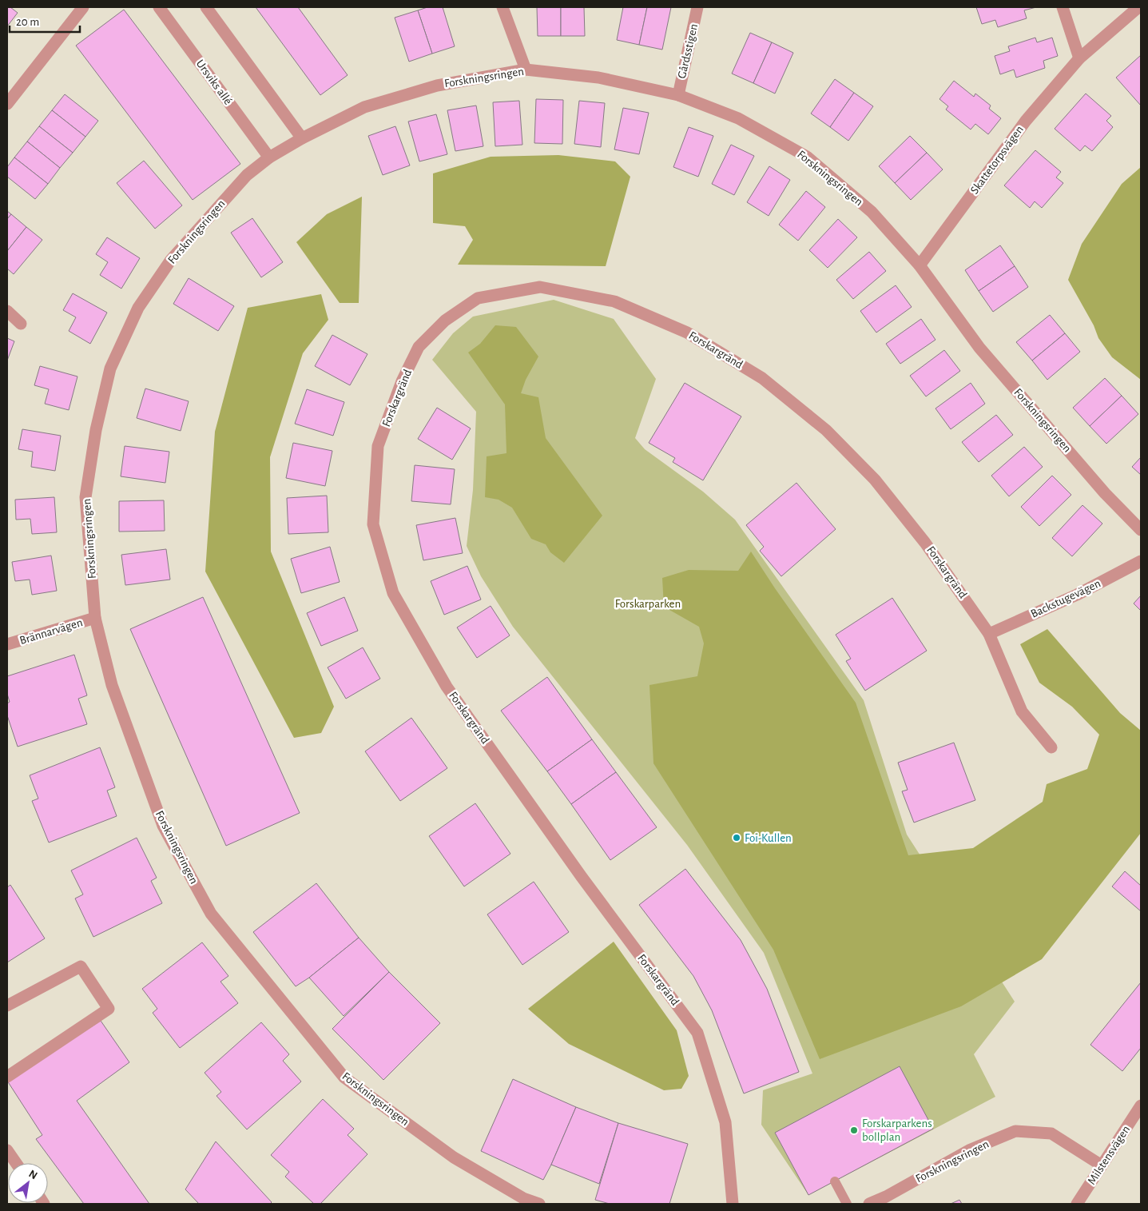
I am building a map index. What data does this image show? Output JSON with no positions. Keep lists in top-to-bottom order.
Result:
{
  "streets": {
    "street": [
      "Gårdsstigen",
      "Forskningsringen",
      "Ursviks allé",
      "Skattetorpsvägen",
      "Forskargränd",
      "Backstugevägen",
      "Brännarvägen",
      "Milstensvägen"
    ]
  },
  "crossings": [
    ["Gårdsstigen", "Forskningsringen"],
    ["Forskningsringen", "Ursviks allé"],
    ["Forskningsringen", "Skattetorpsvägen"],
    ["Forskningsringen", "Brännarvägen"],
    ["Forskningsringen", "Milstensvägen"],
    ["Forskargränd", "Backstugevägen"]
  ],
  "parks": ["Forskarparken"],
  "places": ["Foi-Kullen", "Forskarparkens bollplan"],
  "scale_bar": "20 m",
  "north": "top right"
}
